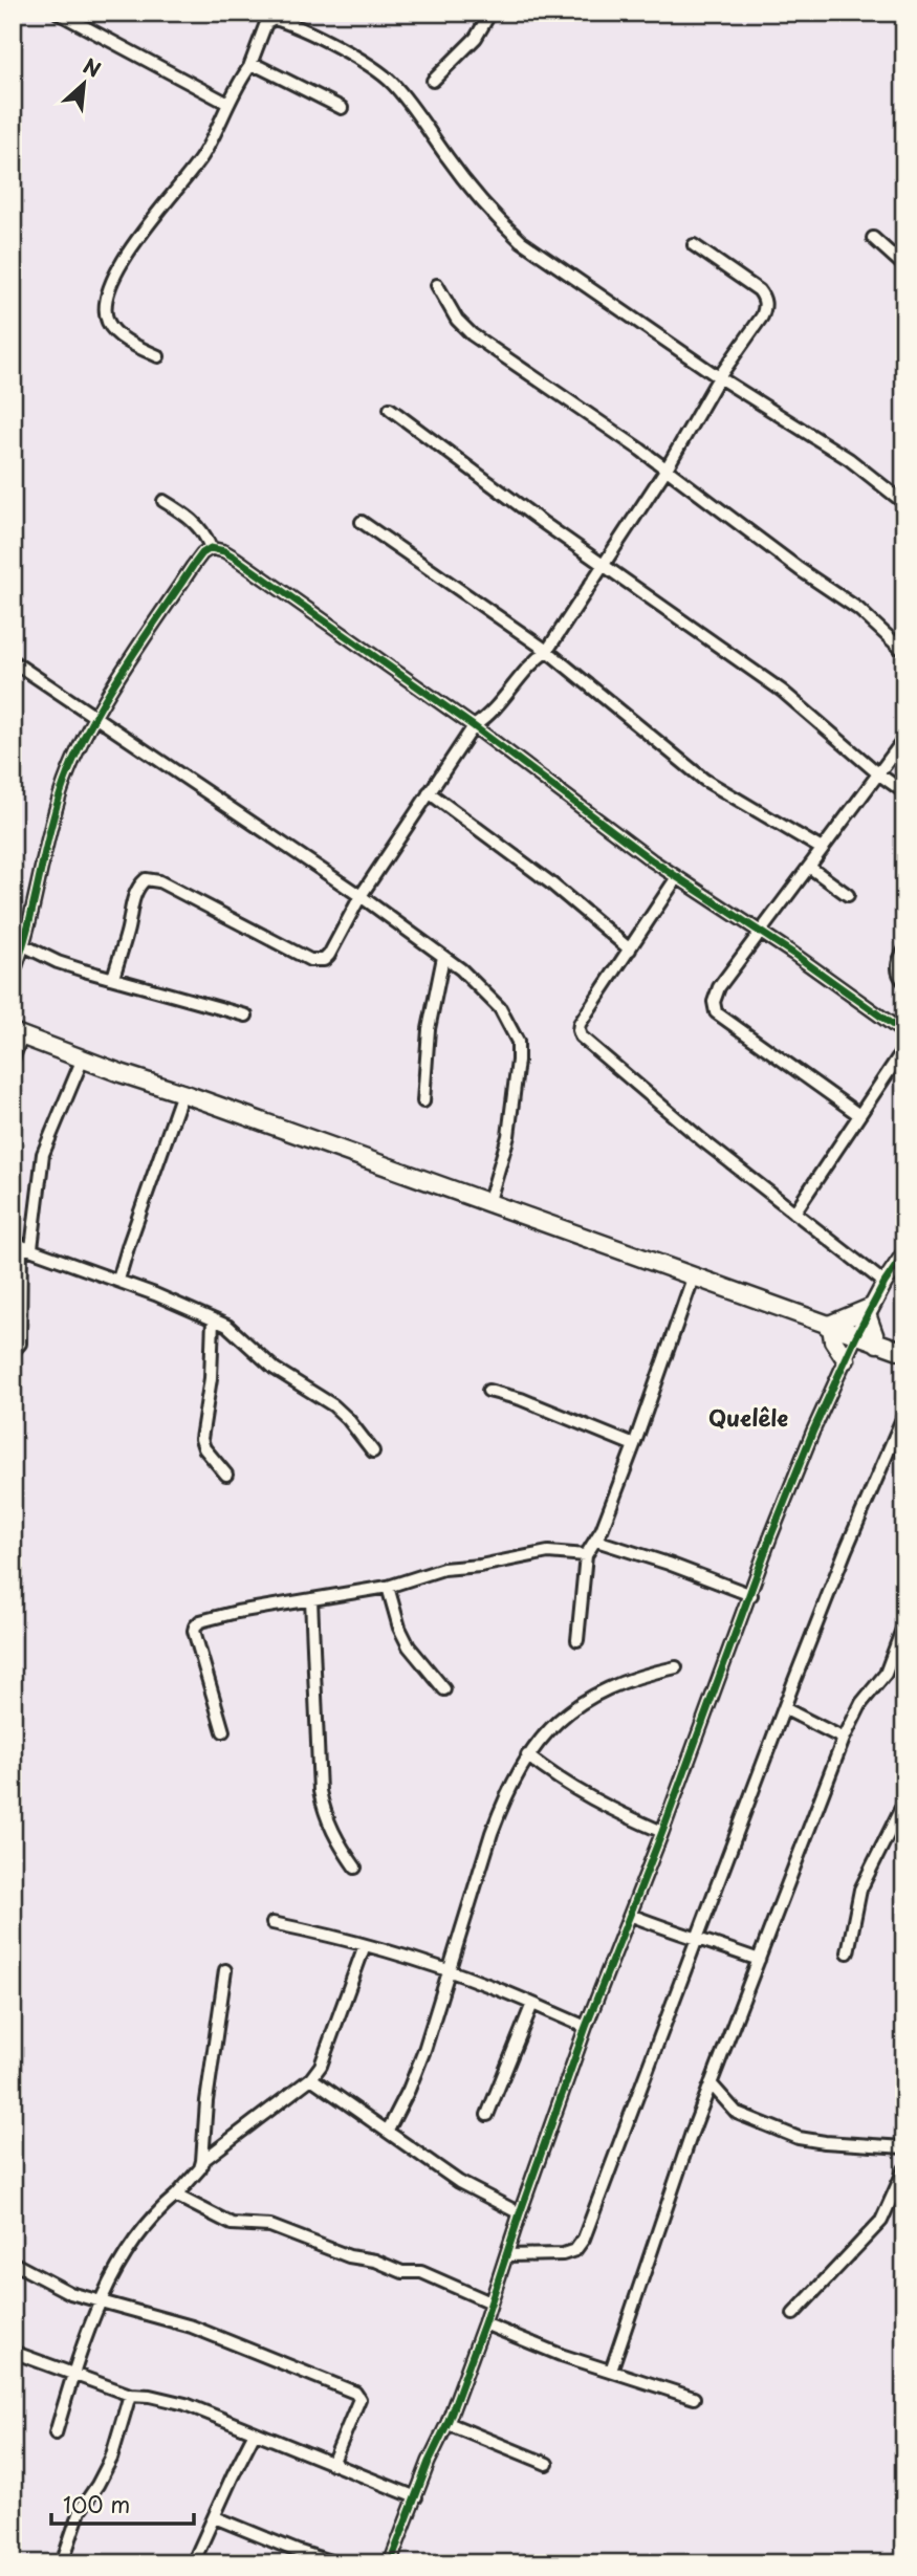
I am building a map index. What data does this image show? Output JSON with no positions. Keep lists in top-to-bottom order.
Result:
{
  "districts": ["Quelêle"],
  "scale_bar": "100 m",
  "north": "top right"
}
